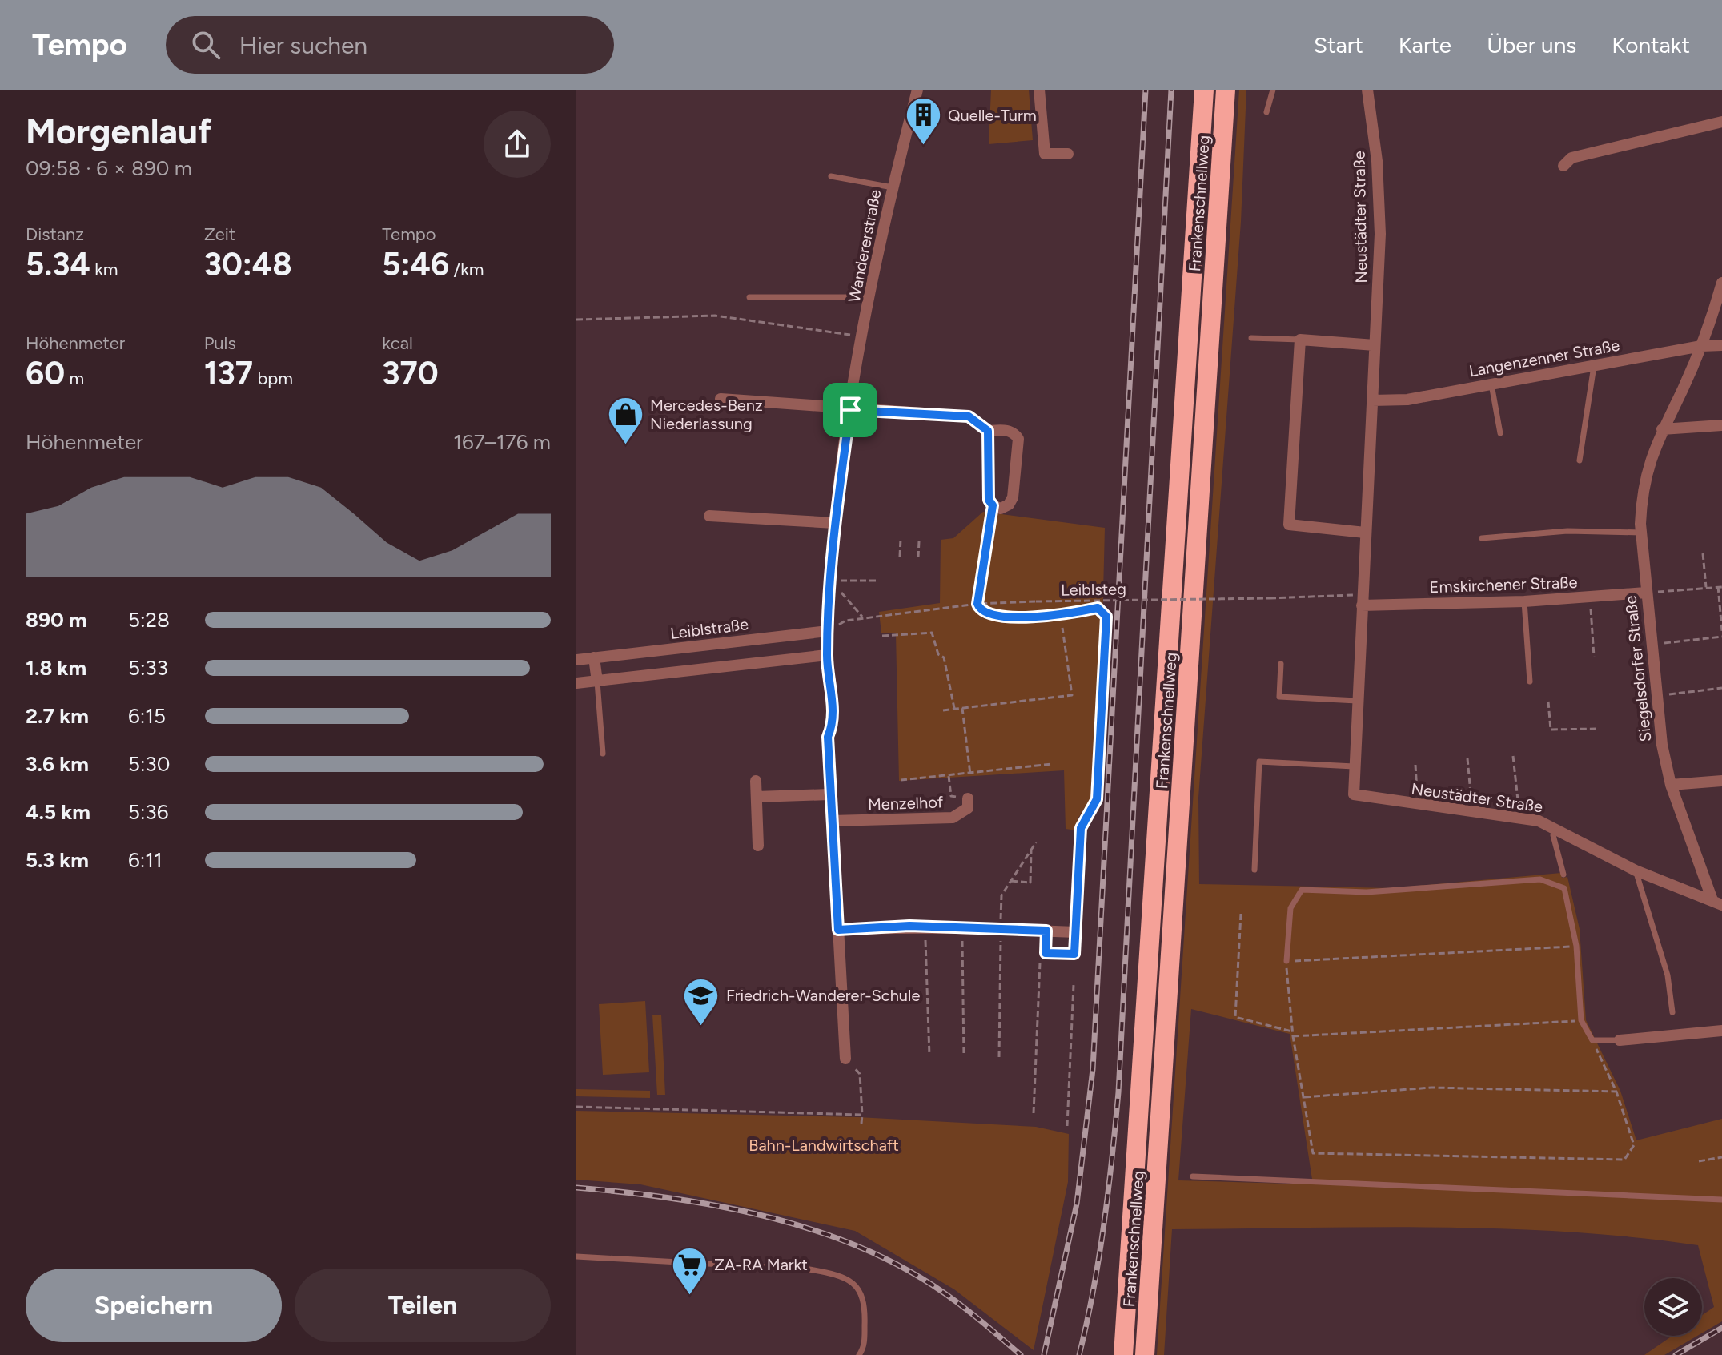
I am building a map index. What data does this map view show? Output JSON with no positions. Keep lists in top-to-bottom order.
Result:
{
  "streets": {
    "highway": ["Frankenschnellweg"],
    "street": [
      "Neustädter Straße",
      "Wandererstraße",
      "Langenzenner Straße",
      "Emskirchener Straße",
      "Leiblstraße",
      "Siegelsdorfer Straße",
      "Menzelhof"
    ],
    "path": ["Leiblsteg"]
  },
  "crossings": [
    ["Neustädter Straße", "Langenzenner Straße"],
    ["Neustädter Straße", "Emskirchener Straße"],
    ["Neustädter Straße", "Leiblsteg"],
    ["Neustädter Straße", "Siegelsdorfer Straße"],
    ["Wandererstraße", "Leiblsteg"],
    ["Wandererstraße", "Leiblstraße"],
    ["Wandererstraße", "Menzelhof"],
    ["Langenzenner Straße", "Siegelsdorfer Straße"],
    ["Emskirchener Straße", "Leiblsteg"],
    ["Emskirchener Straße", "Siegelsdorfer Straße"],
    ["Leiblsteg", "Leiblstraße"]
  ],
  "parks": ["Bahn-Landwirtschaft"],
  "places": {
    "building": ["Quelle-Turm"],
    "shop": ["Mercedes-Benz Niederlassung"],
    "school or university": ["Friedrich-Wanderer-Schule"],
    "supermarket": ["ZA-RA Markt"]
  },
  "page": {
    "header": "Tempo",
    "search": "Hier suchen",
    "nav": [
      "Start",
      "Karte",
      "Über uns",
      "Kontakt"
    ],
    "heading": ["Morgenlauf", "09:58 · 6 × 890 m"],
    "stats": [
      ["Distanz", "5.34 km"],
      ["Zeit", "30:48"],
      ["Tempo", "5:46 /km"],
      ["Höhenmeter", "60 m"],
      ["Puls", "137 bpm"],
      ["kcal", "370"]
    ],
    "chart": ["Höhenmeter", "167–176 m"],
    "list": [
      {
        "name": "890 m",
        "note": "5:28"
      },
      {
        "name": "1.8 km",
        "note": "5:33"
      },
      {
        "name": "2.7 km",
        "note": "6:15"
      },
      {
        "name": "3.6 km",
        "note": "5:30"
      },
      {
        "name": "4.5 km",
        "note": "5:36"
      },
      {
        "name": "5.3 km",
        "note": "6:11"
      }
    ],
    "buttons": ["Speichern", "Teilen"]
  }
}
